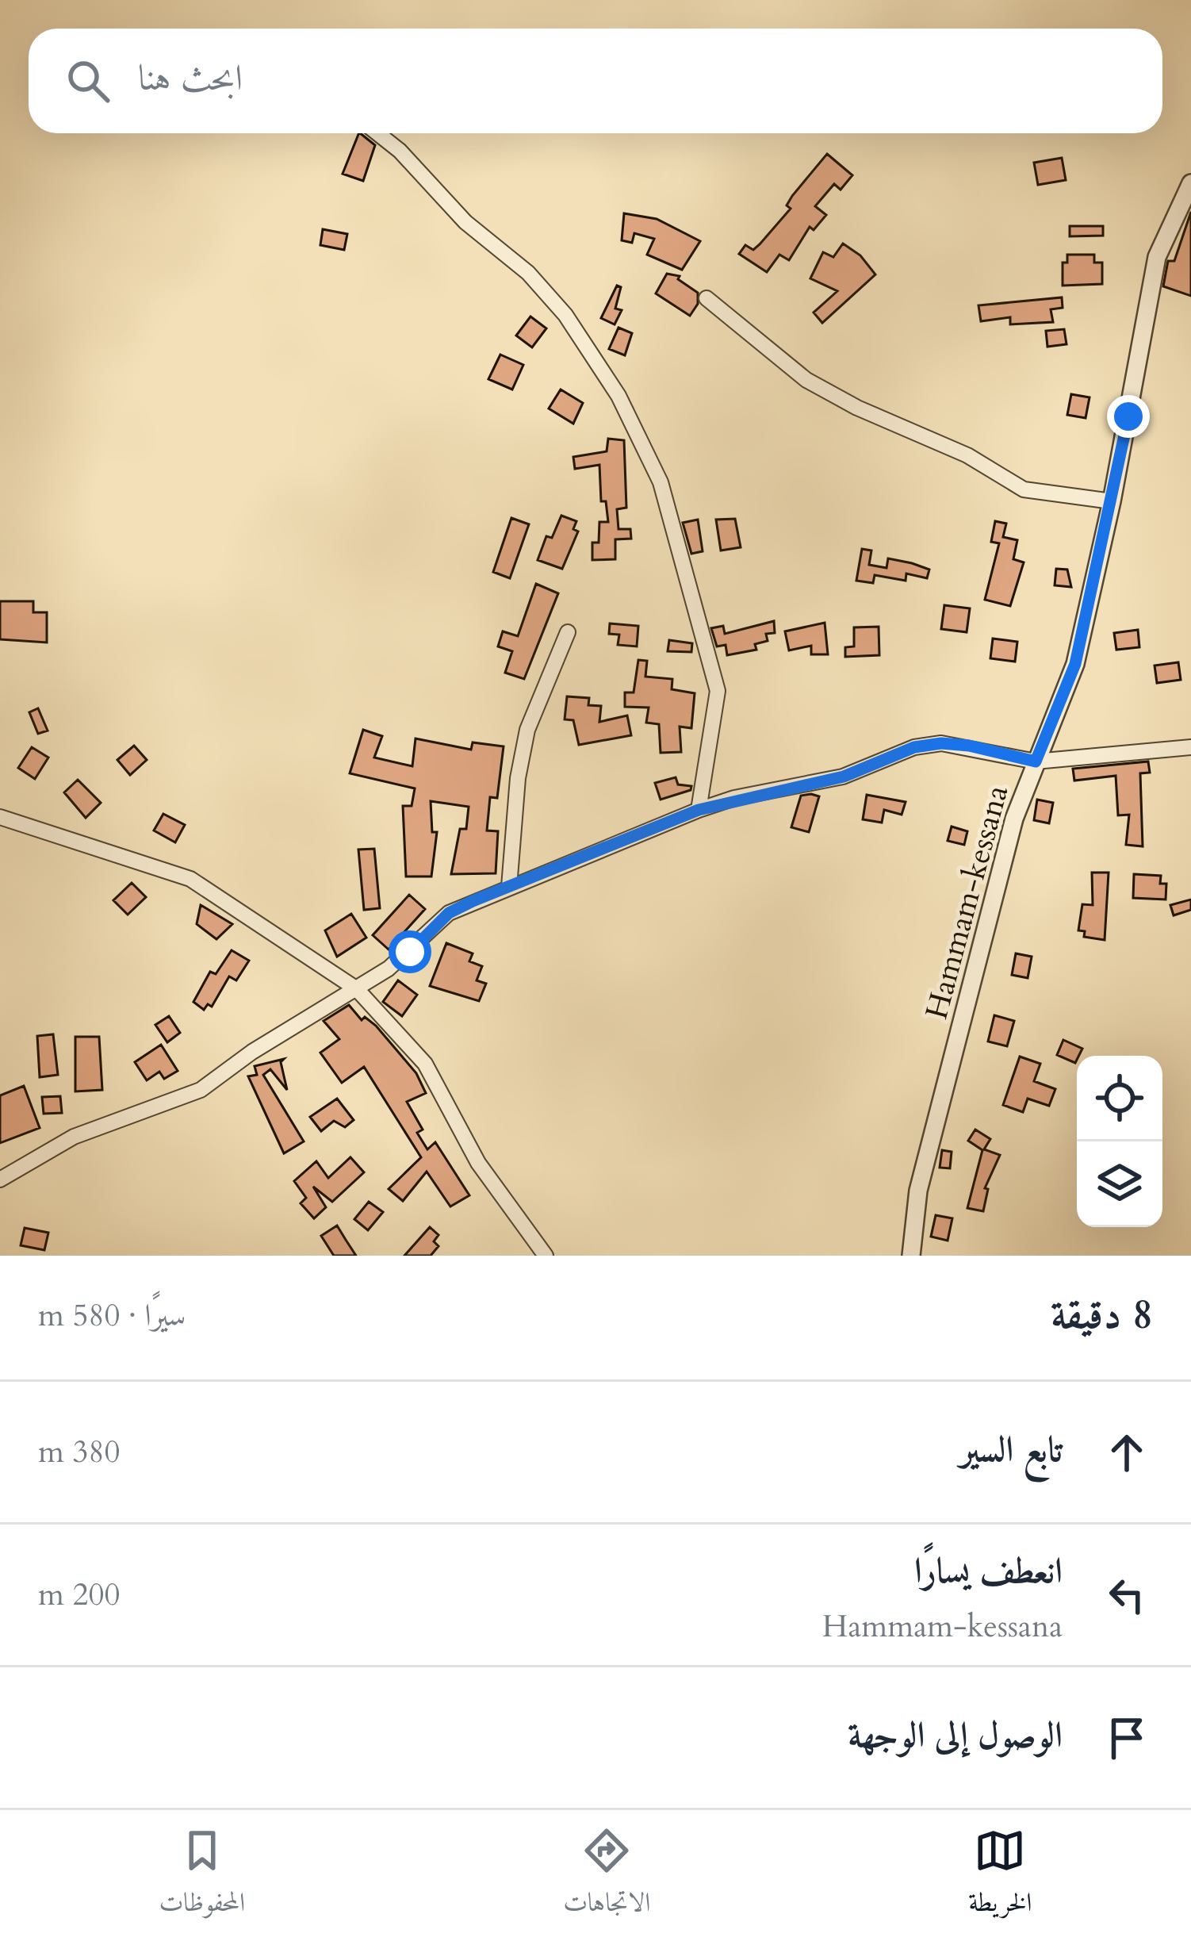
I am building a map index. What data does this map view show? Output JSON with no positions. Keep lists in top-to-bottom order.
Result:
{
  "streets": {
    "street": ["Hammam-kessana"]
  },
  "page": {
    "search": "ابحث هنا",
    "heading": ["8 دقيقة", "سيرًا · 580 m"],
    "list": [
      ["تابع السير", "380 m"],
      ["انعطف يسارًا", "Hammam-kessana", "200 m"],
      "الوصول إلى الوجهة"
    ],
    "nav": ["الخريطة", "الاتجاهات", "المحفوظات"]
  }
}
